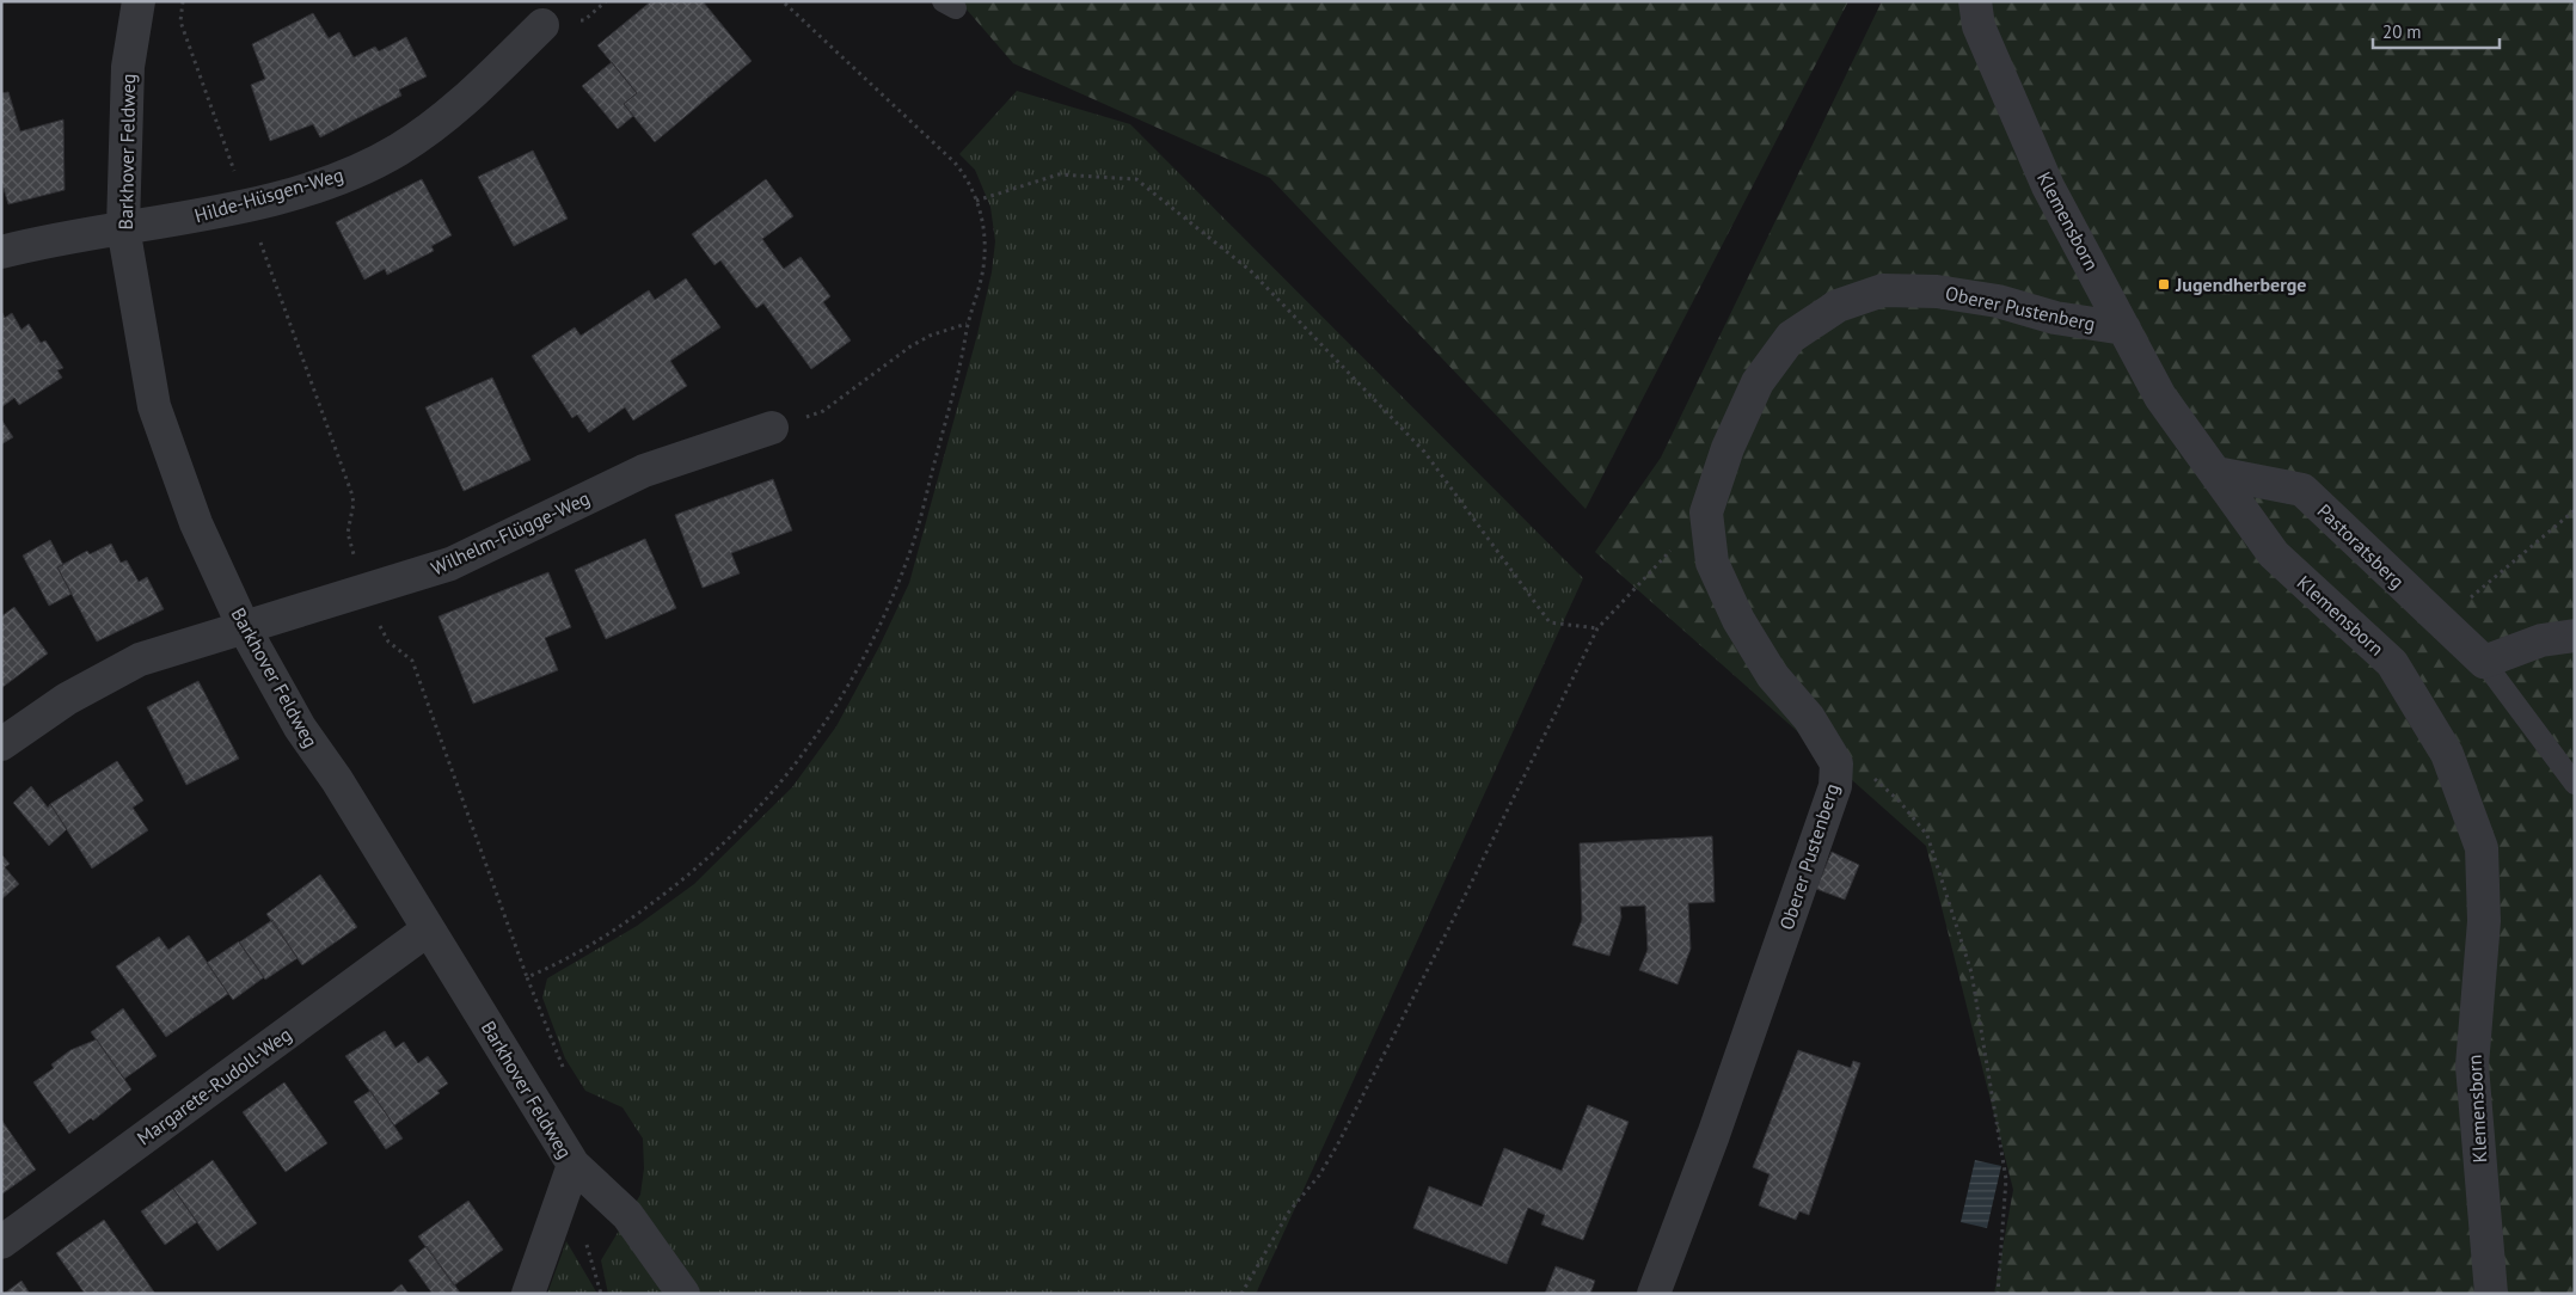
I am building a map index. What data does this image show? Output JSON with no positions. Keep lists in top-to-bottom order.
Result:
{
  "streets": {
    "street": [
      "Barkhover Feldweg",
      "Hilde-Hüsgen-Weg",
      "Klemensborn",
      "Oberer Pustenberg",
      "Wilhelm-Flügge-Weg",
      "Pastoratsberg",
      "Margarete-Rudoll-Weg"
    ]
  },
  "crossings": [
    ["Barkhover Feldweg", "Hilde-Hüsgen-Weg"],
    ["Barkhover Feldweg", "Wilhelm-Flügge-Weg"],
    ["Barkhover Feldweg", "Margarete-Rudoll-Weg"],
    ["Klemensborn", "Oberer Pustenberg"],
    ["Klemensborn", "Pastoratsberg"]
  ],
  "places": {
    "transit": ["Jugendherberge"]
  },
  "scale_bar": "20 m"
}
